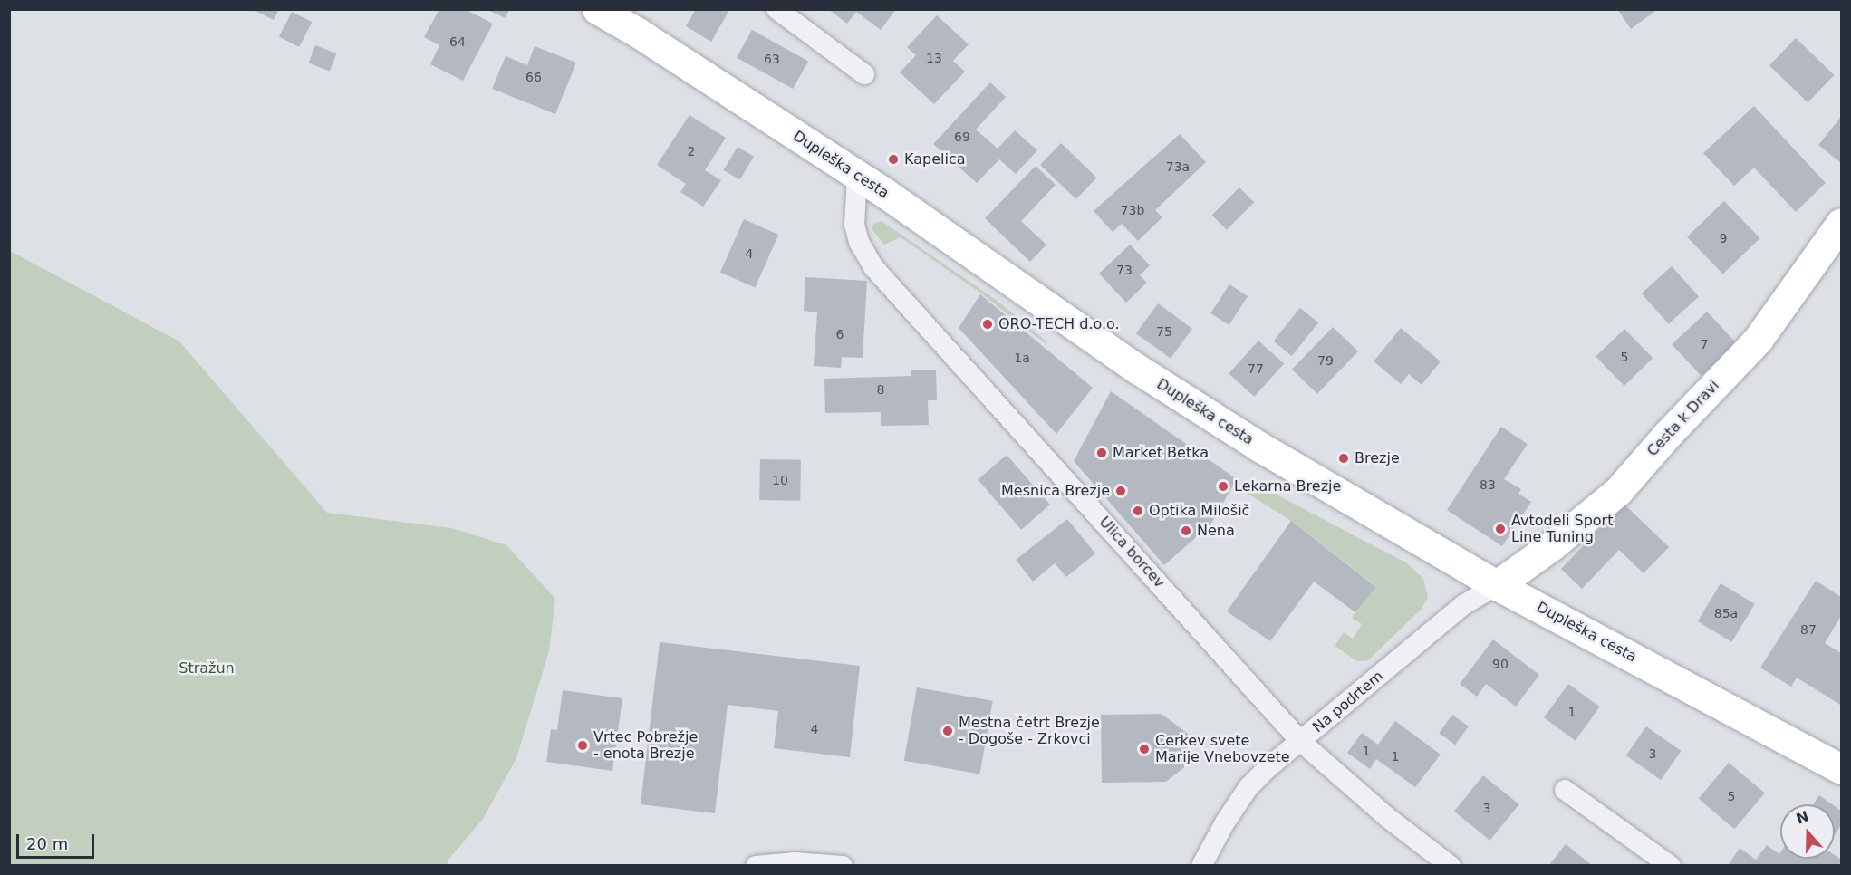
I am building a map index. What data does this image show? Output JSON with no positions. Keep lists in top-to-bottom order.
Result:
{
  "streets": {
    "street": [
      "Dupleška cesta",
      "Cesta k Dravi",
      "Ulica borcev",
      "Na podrtem"
    ]
  },
  "crossings": [
    ["Dupleška cesta", "Cesta k Dravi"],
    ["Dupleška cesta", "Ulica borcev"],
    ["Dupleška cesta", "Na podrtem"],
    ["Cesta k Dravi", "Na podrtem"],
    ["Ulica borcev", "Na podrtem"]
  ],
  "parks": ["Stražun"],
  "places": [
    "Kapelica",
    "ORO-TECH d.o.o.",
    "Market Betka",
    "Brezje",
    "Lekarna Brezje",
    "Mesnica Brezje",
    "Optika Milošič",
    "Avtodeli Sport Line Tuning",
    "Nena",
    "Mestna četrt Brezje - Dogoše - Zrkovci",
    "Vrtec Pobrežje - enota Brezje",
    "Cerkev svete Marije Vnebovzete"
  ],
  "house_numbers": [
    "64",
    "13",
    "63",
    "66",
    "69",
    "2",
    "73a",
    "73b",
    "9",
    "4",
    "73",
    "75",
    "6",
    "7",
    "5",
    "1a",
    "79",
    "77",
    "8",
    "10",
    "83",
    "85a",
    "87",
    "90",
    "1",
    "4",
    "1",
    "3",
    "1",
    "5",
    "3"
  ],
  "scale_bar": "20 m",
  "north": "top"
}
